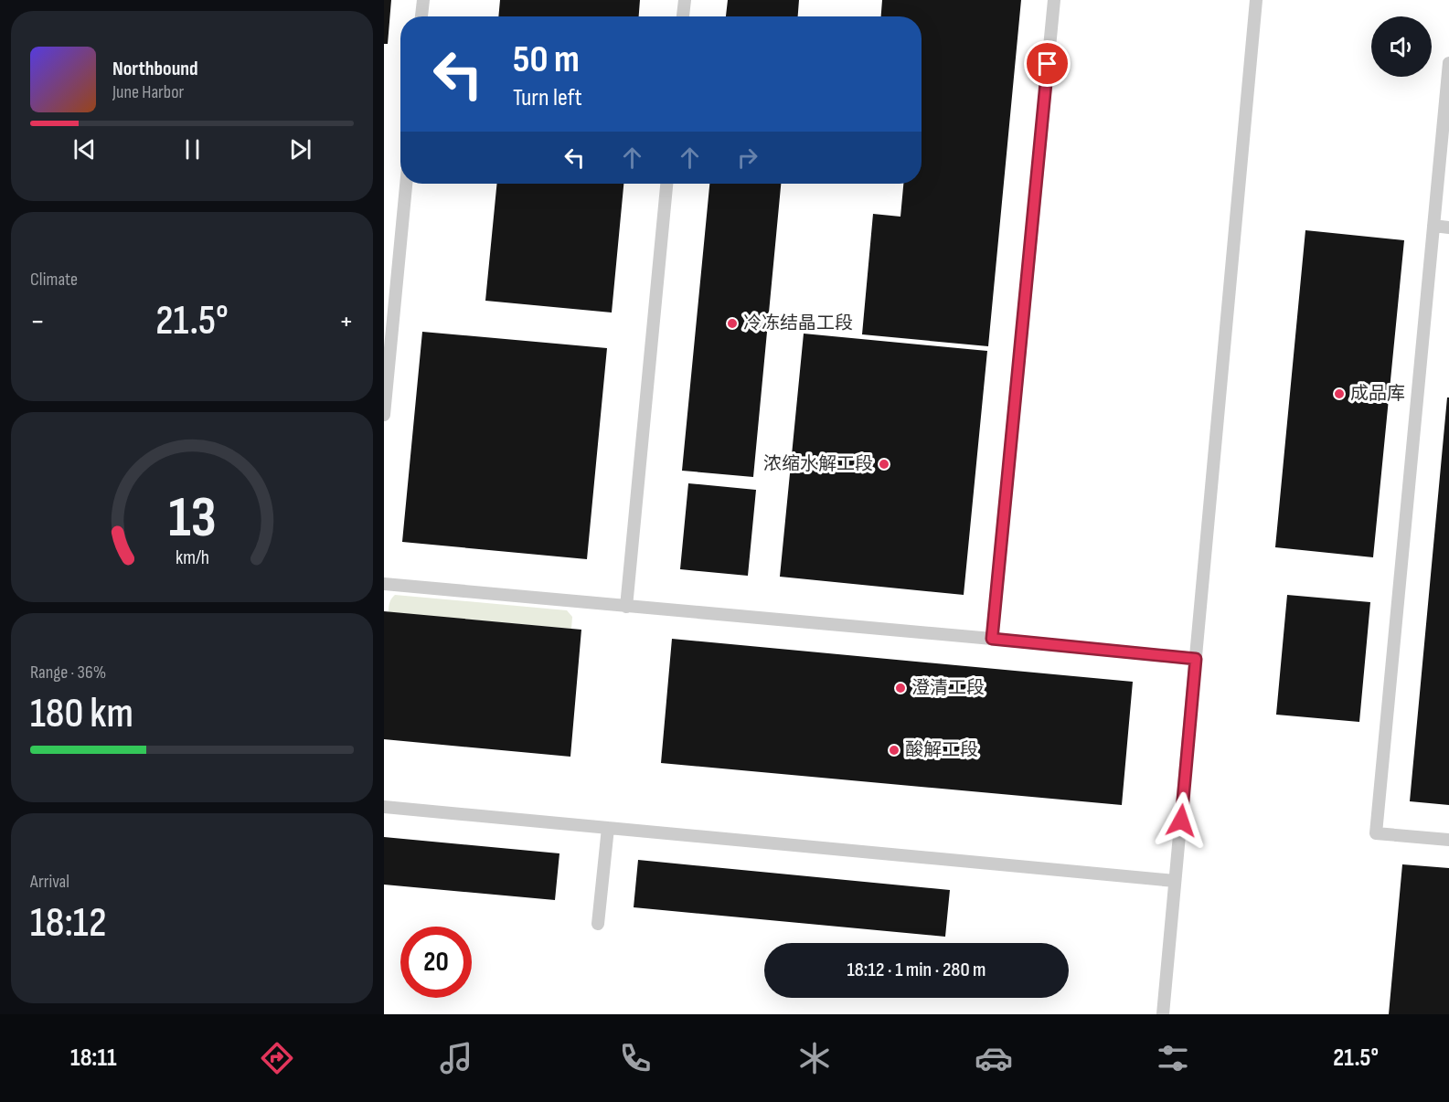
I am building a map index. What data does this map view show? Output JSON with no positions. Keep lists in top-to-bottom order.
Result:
{
  "places": [
    "冷冻结晶工段",
    "成品库",
    "浓缩水解工段",
    "澄清工段",
    "酸解工段"
  ],
  "page": {
    "turn": ["50 m", "Turn left"],
    "song": ["Northbound", "June Harbor"],
    "tile": [
      "Climate",
      ["Range · 36%", "180 km"],
      ["Arrival", "18:12"]
    ],
    "heat": ["−", "21.5°", "+"],
    "limit": "20",
    "trip": "18:12 · 1 min · 280 m",
    "tabs": ["18:11", "21.5°"],
    "gauge": ["13", "km/h"]
  }
}
